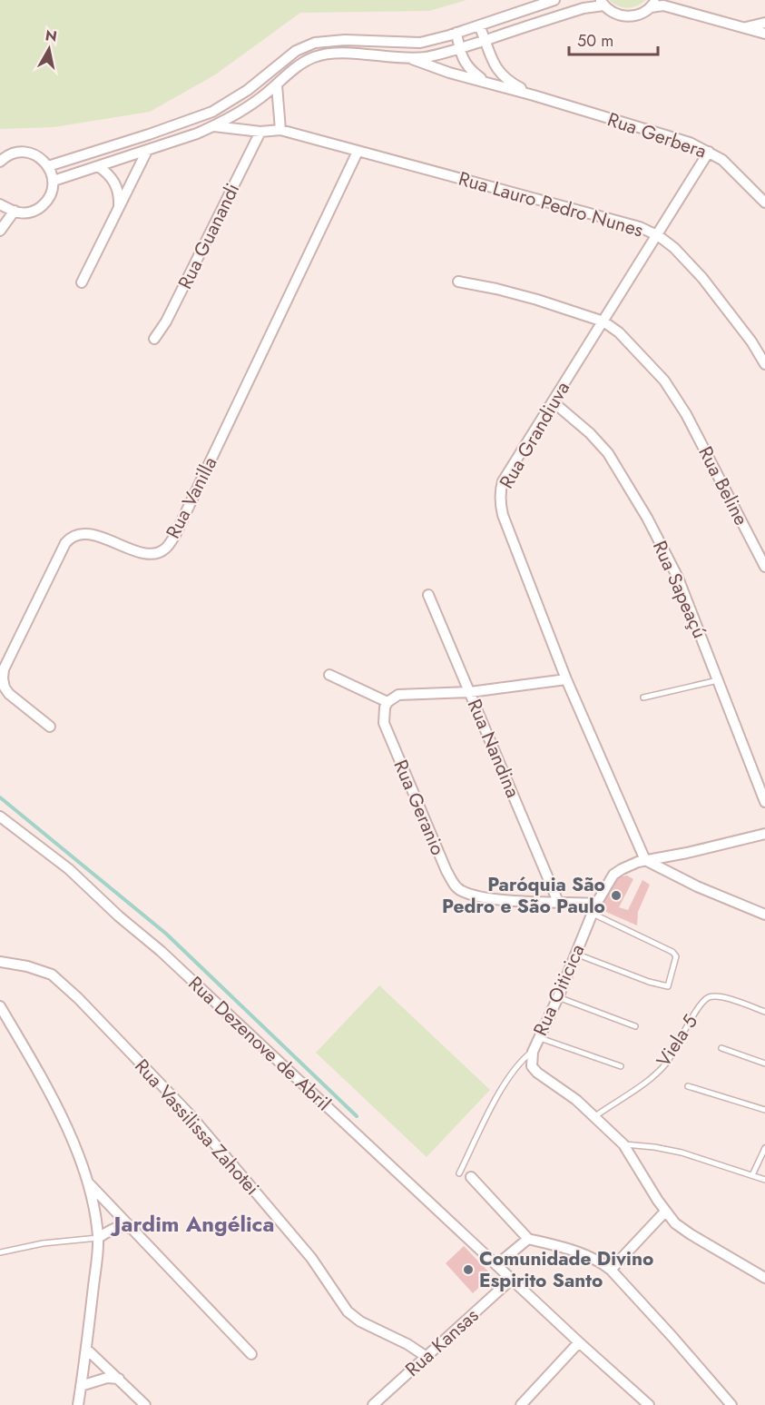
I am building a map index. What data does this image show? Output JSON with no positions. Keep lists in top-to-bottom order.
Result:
{
  "streets": {
    "street": [
      "Rua Gerbera",
      "Rua Lauro Pedro Nunes",
      "Rua Guanandi",
      "Rua Grandiuva",
      "Rua Beline",
      "Rua Vanilla",
      "Rua Sapeaçú",
      "Rua Nandina",
      "Rua Geranio",
      "Rua Oiticica",
      "Rua Dezenove de Abril",
      "Rua Vassilissa Zahotei",
      "Rua Kansas"
    ],
    "lane": ["Viela 5"]
  },
  "crossings": [
    ["Rua Gerbera", "Rua Grandiuva"],
    ["Rua Lauro Pedro Nunes", "Rua Guanandi"],
    ["Rua Lauro Pedro Nunes", "Rua Grandiuva"],
    ["Rua Lauro Pedro Nunes", "Rua Vanilla"],
    ["Rua Grandiuva", "Rua Beline"],
    ["Rua Grandiuva", "Rua Sapeaçú"],
    ["Rua Grandiuva", "Rua Oiticica"],
    ["Rua Nandina", "Rua Geranio"],
    ["Rua Geranio", "Rua Oiticica"],
    ["Rua Oiticica", "Viela 5"],
    ["Rua Dezenove de Abril", "Rua Kansas"],
    ["Rua Vassilissa Zahotei", "Rua Kansas"]
  ],
  "districts": ["Jardim Angélica"],
  "places": ["Paróquia São Pedro e São Paulo", "Comunidade Divino Espirito Santo"],
  "scale_bar": "50 m",
  "north": "top"
}
